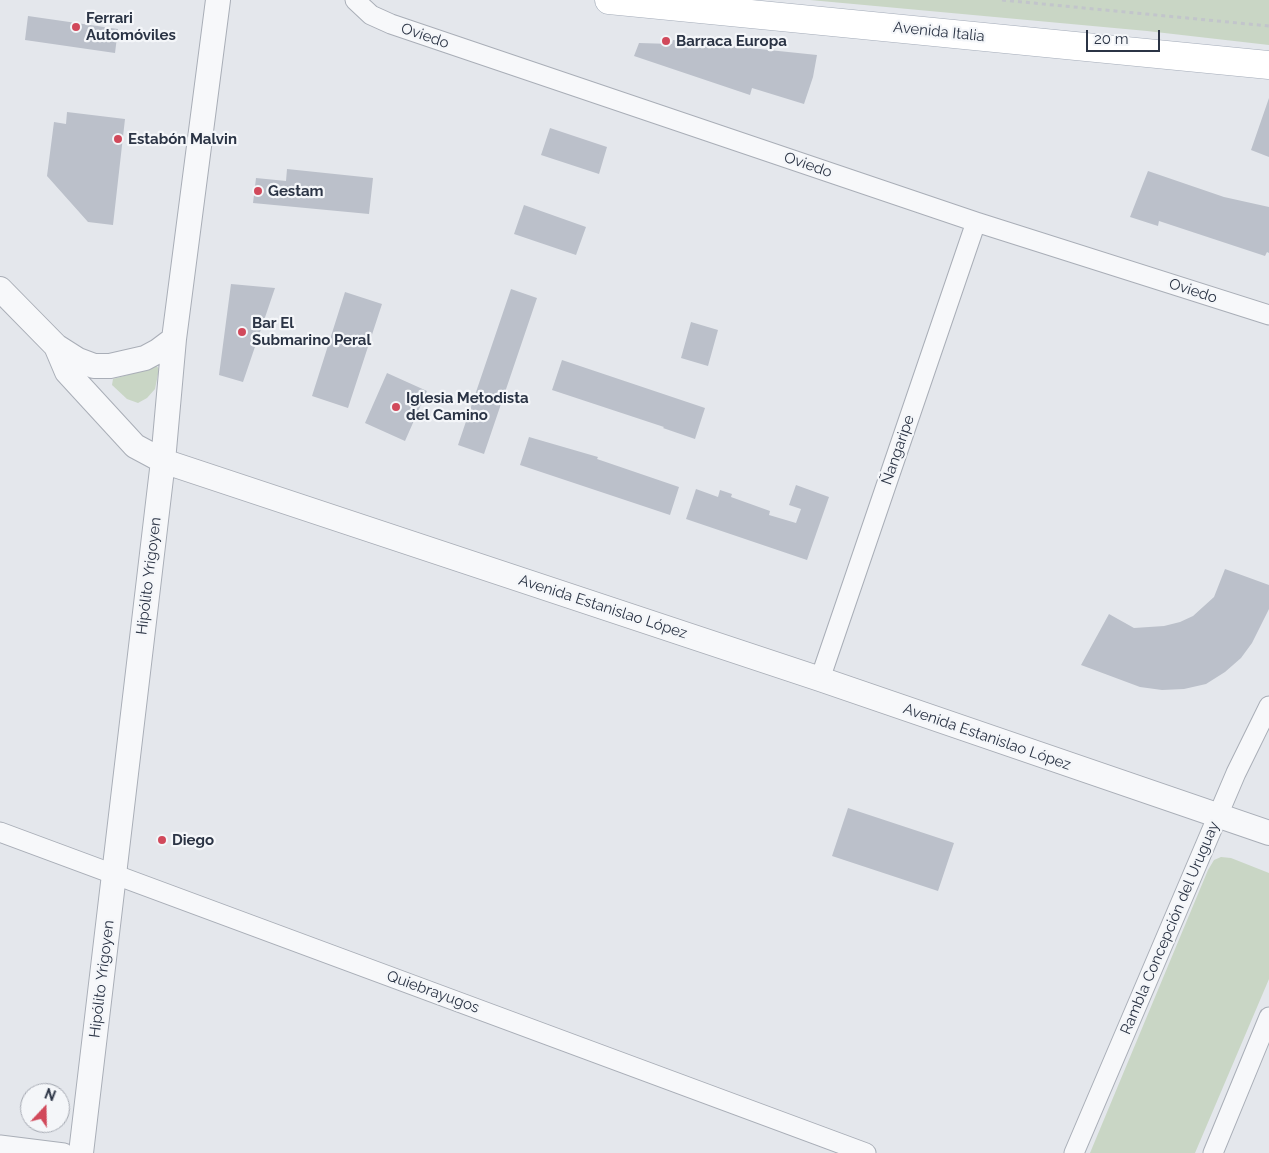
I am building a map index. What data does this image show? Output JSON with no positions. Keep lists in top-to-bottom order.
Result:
{
  "streets": {
    "main road": ["Avenida Italia"],
    "street": [
      "Oviedo",
      "Ñangaripe",
      "Hipólito Yrigoyen",
      "Avenida Estanislao López",
      "Rambla Concepción del Uruguay",
      "Quiebrayugos"
    ]
  },
  "crossings": [
    ["Oviedo", "Ñangaripe"],
    ["Ñangaripe", "Avenida Estanislao López"],
    ["Hipólito Yrigoyen", "Avenida Estanislao López"],
    ["Hipólito Yrigoyen", "Quiebrayugos"],
    ["Avenida Estanislao López", "Rambla Concepción del Uruguay"]
  ],
  "places": [
    "Ferrari Automóviles",
    "Barraca Europa",
    "Estabón Malvin",
    "Gestam",
    "Bar El Submarino Peral",
    "Iglesia Metodista del Camino",
    "Diego"
  ],
  "scale_bar": "20 m",
  "north": "top"
}
